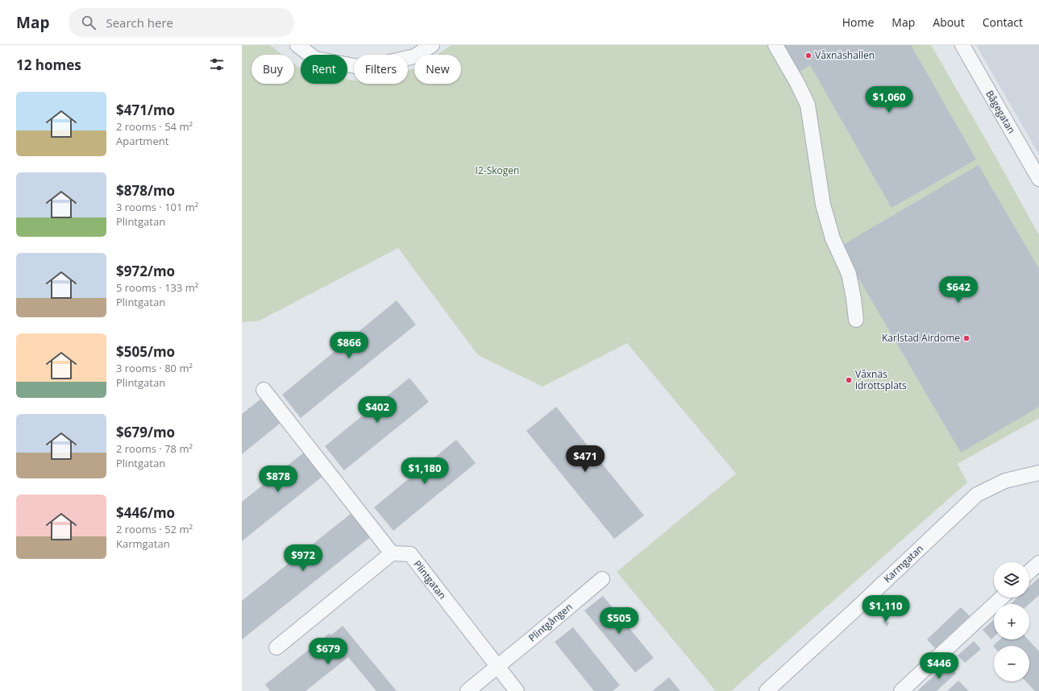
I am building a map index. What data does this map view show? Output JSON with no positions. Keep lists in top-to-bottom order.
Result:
{
  "streets": {
    "street": [
      "Bågegatan",
      "Karmgatan",
      "Plintgatan",
      "Plintgången"
    ]
  },
  "crossings": [
    ["Plintgatan", "Plintgången"]
  ],
  "parks": ["I2-Skogen"],
  "places": ["Våxnäshallen", "Karlstad Airdome", "Våxnäs idrottsplats"],
  "page": {
    "header": "Map",
    "search": "Search here",
    "nav": [
      "Home",
      "Map",
      "About",
      "Contact"
    ],
    "heading": "12 homes",
    "chip": [
      "Buy",
      "Rent",
      "Filters",
      "New"
    ],
    "list": [
      {
        "name": "$471/mo",
        "note": "2 rooms · 54 m² · Apartment"
      },
      {
        "name": "$878/mo",
        "note": "3 rooms · 101 m² · Plintgatan"
      },
      {
        "name": "$972/mo",
        "note": "5 rooms · 133 m² · Plintgatan"
      },
      {
        "name": "$505/mo",
        "note": "3 rooms · 80 m² · Plintgatan"
      },
      {
        "name": "$679/mo",
        "note": "2 rooms · 78 m² · Plintgatan"
      },
      {
        "name": "$446/mo",
        "note": "2 rooms · 52 m² · Karmgatan"
      }
    ],
    "price": [
      "$1,060",
      "$642",
      "$866",
      "$402",
      "$471",
      "$1,180",
      "$878",
      "$972",
      "$1,110",
      "$505",
      "$679",
      "$446"
    ],
    "map_buttons": ["+", "−"]
  }
}
